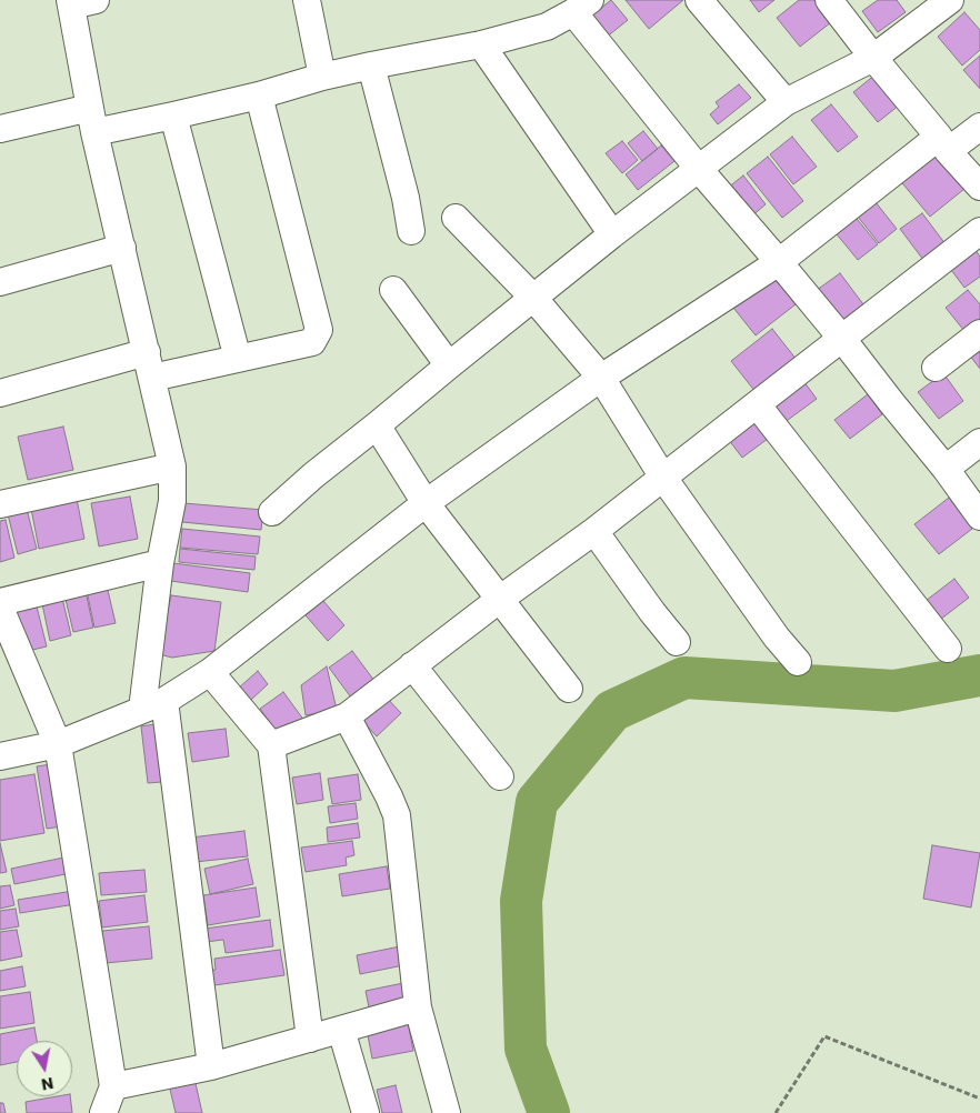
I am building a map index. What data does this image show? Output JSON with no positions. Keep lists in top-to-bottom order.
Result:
{
  "north": "bottom"
}
